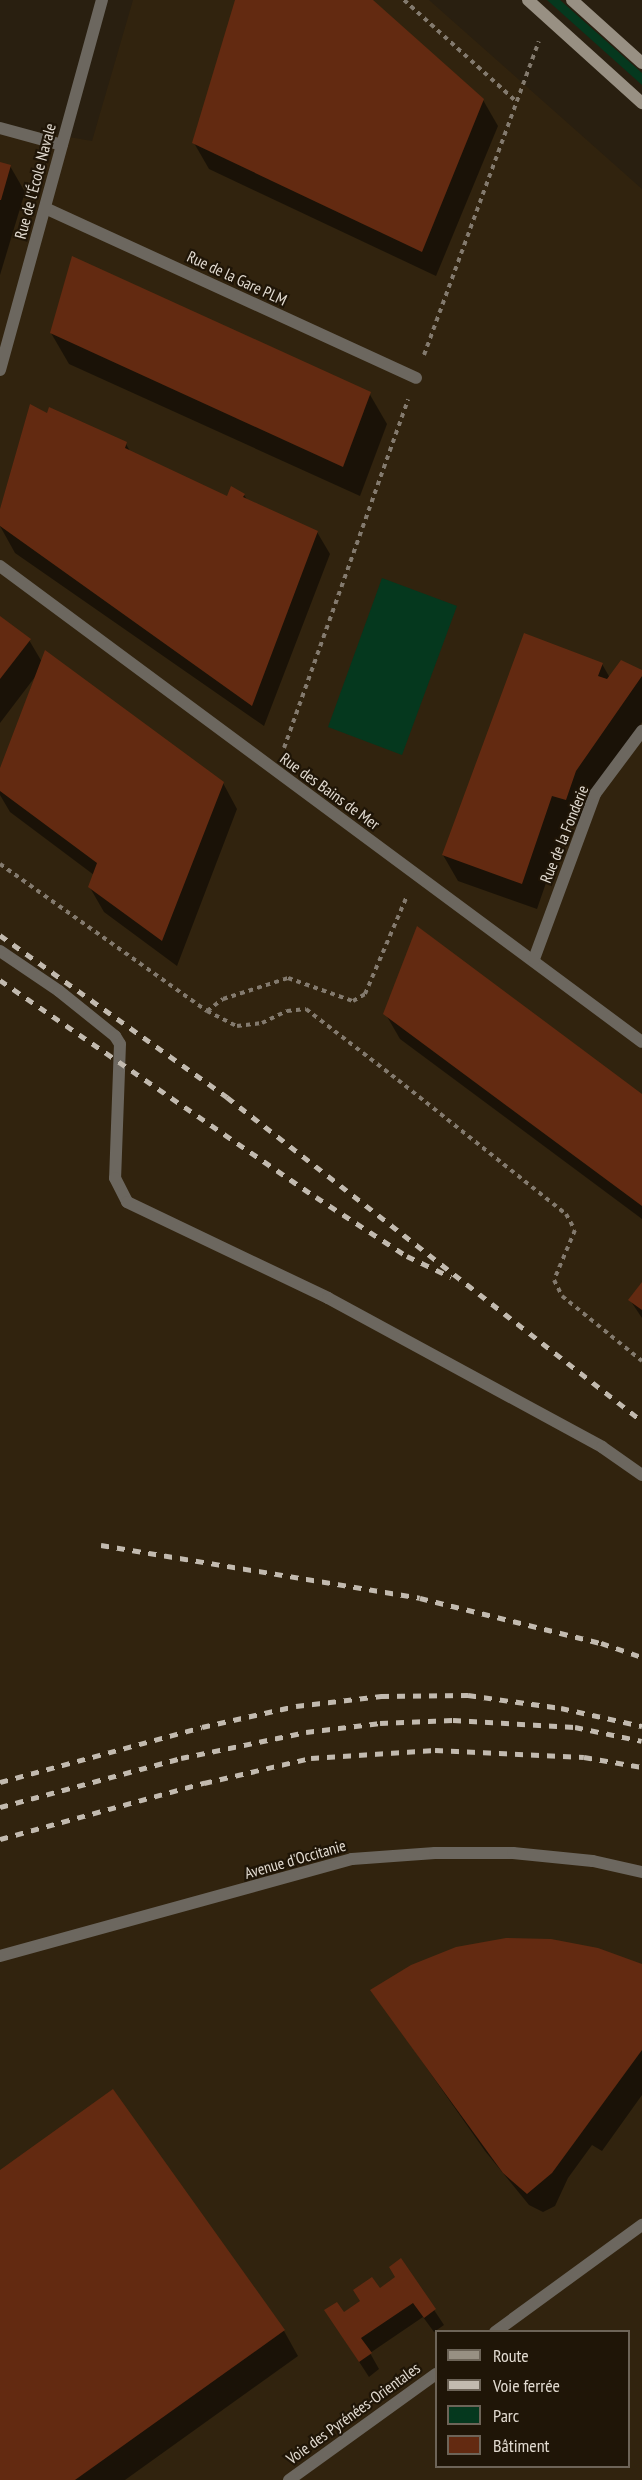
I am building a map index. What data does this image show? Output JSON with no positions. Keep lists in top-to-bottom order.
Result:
{
  "streets": {
    "street": [
      "Rue de l'École Navale",
      "Rue de la Gare PLM",
      "Rue des Bains de Mer",
      "Rue de la Fonderie",
      "Avenue d'Occitanie",
      "Voie des Pyrénées-Orientales"
    ]
  },
  "crossings": [
    ["Rue de l'École Navale", "Rue de la Gare PLM"],
    ["Rue des Bains de Mer", "Rue de la Fonderie"]
  ],
  "legend": [
    "Route",
    "Voie ferrée",
    "Parc",
    "Bâtiment"
  ]
}
